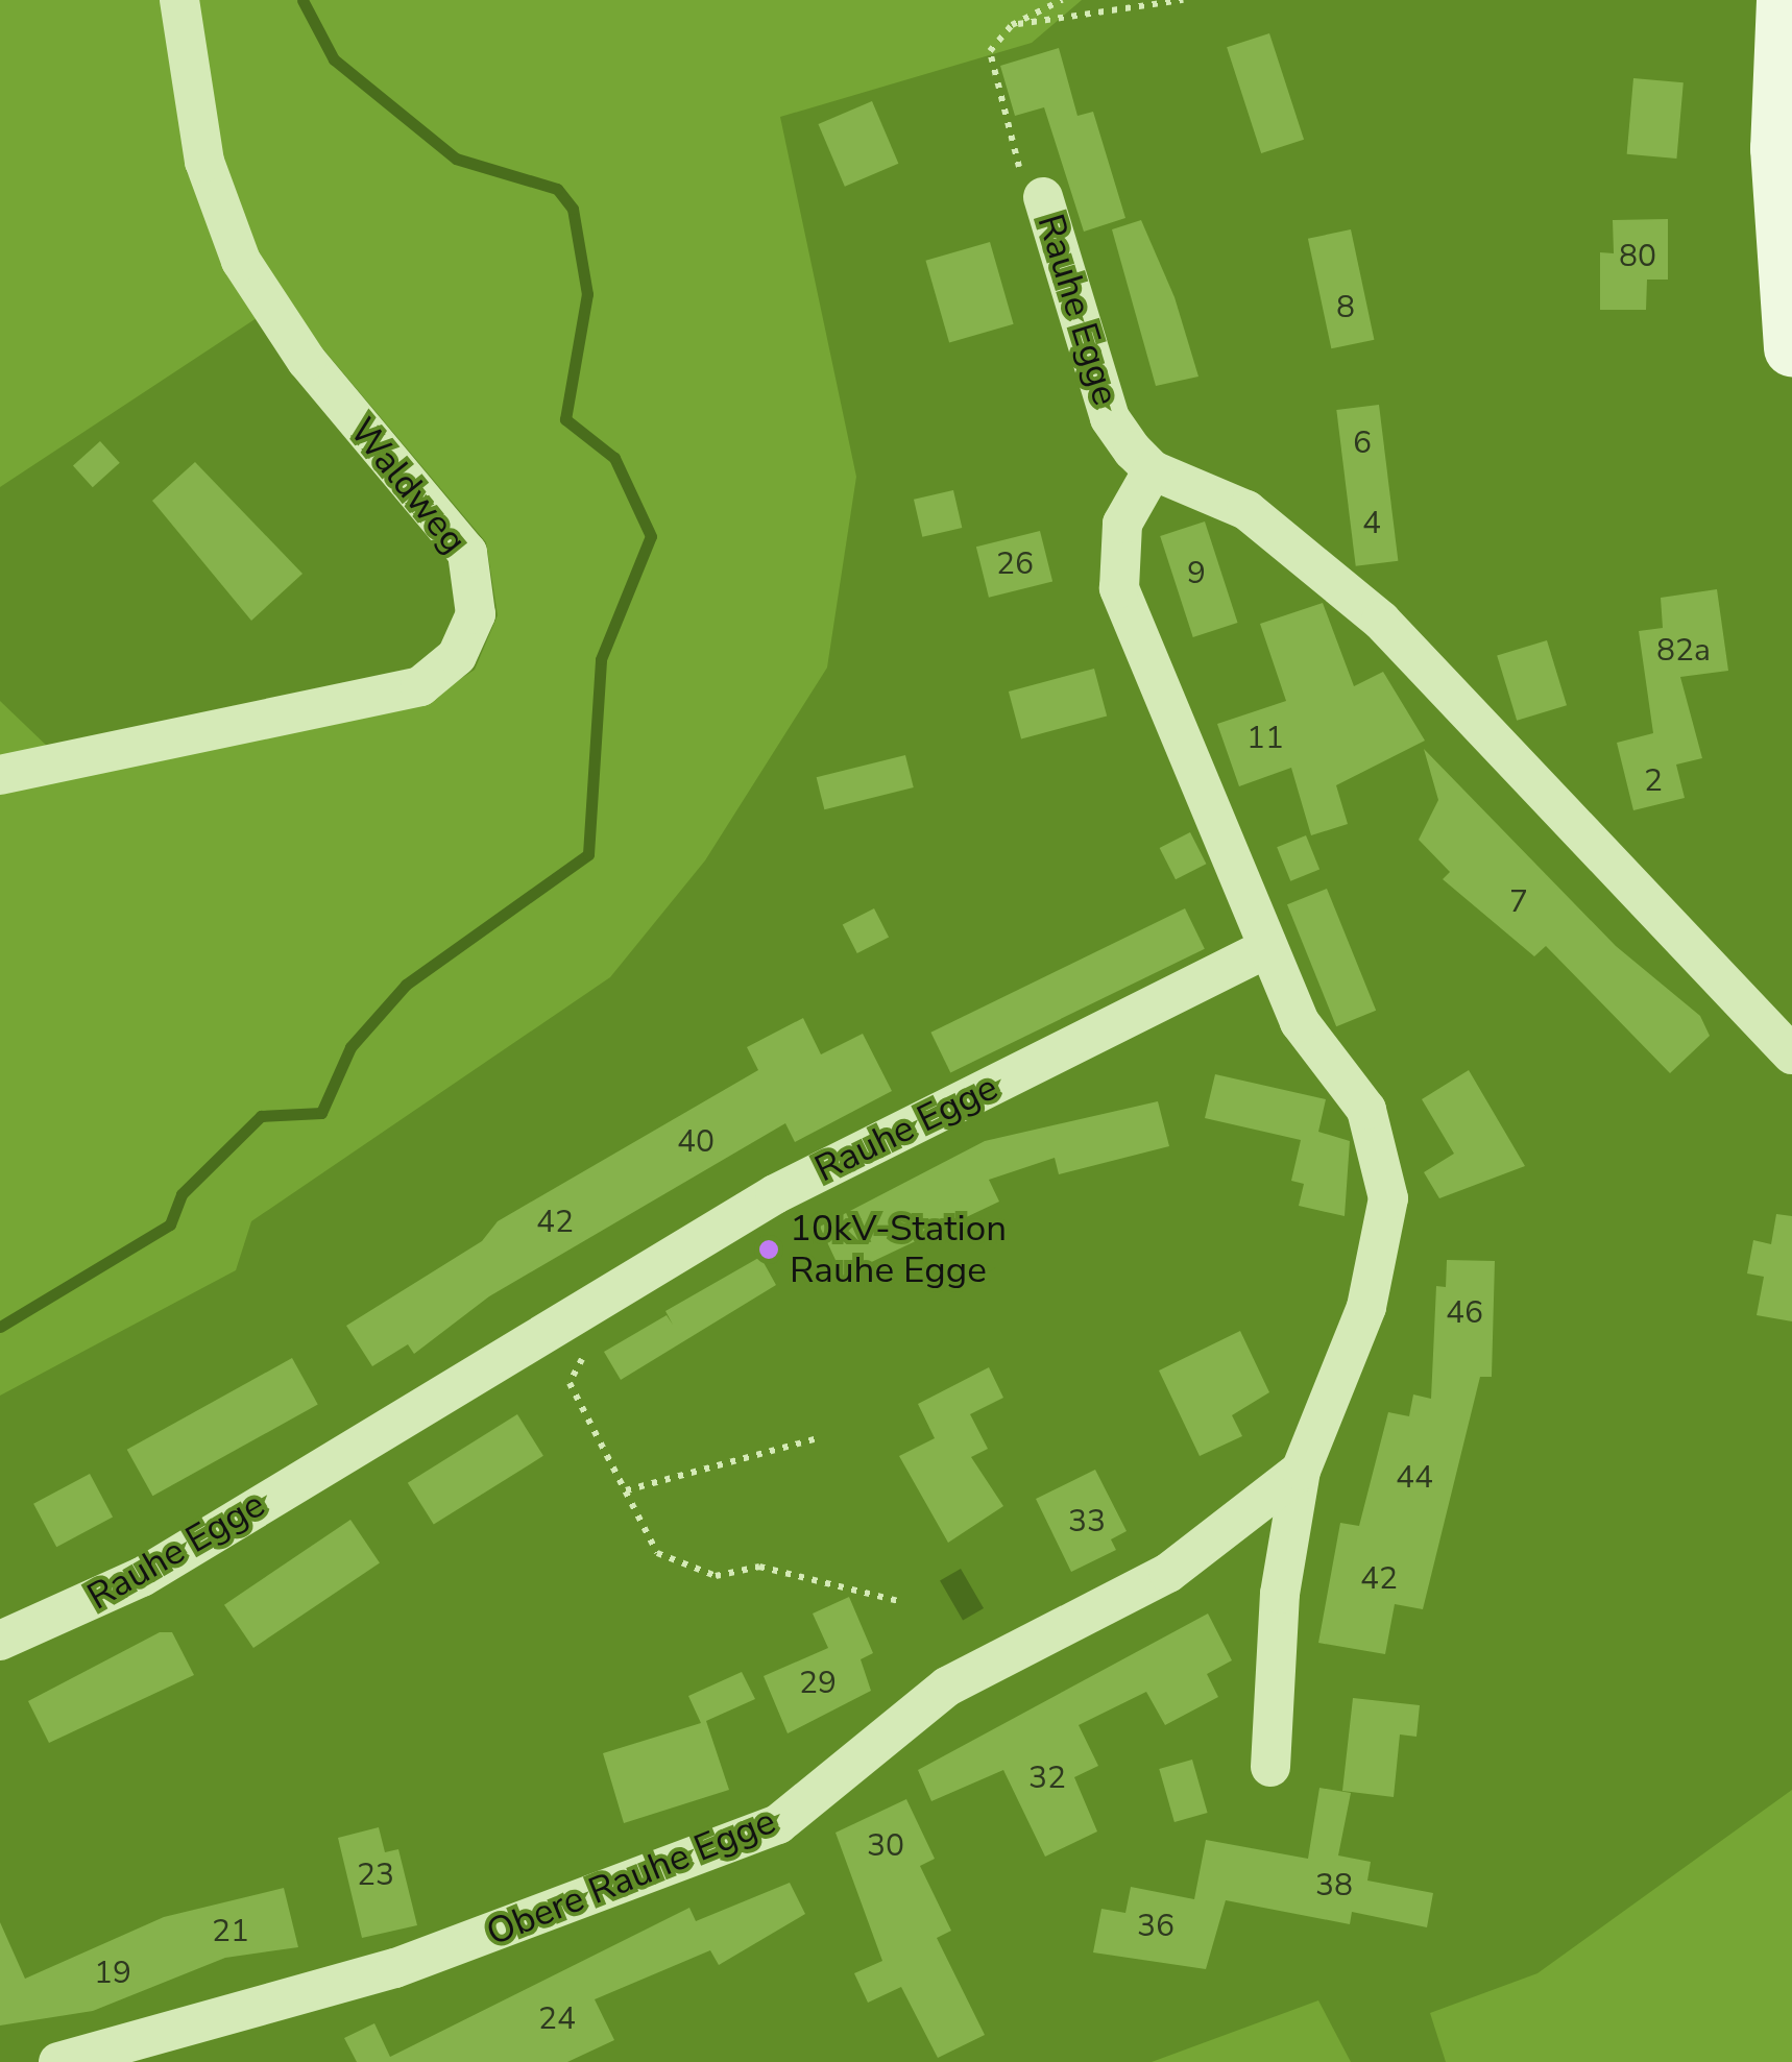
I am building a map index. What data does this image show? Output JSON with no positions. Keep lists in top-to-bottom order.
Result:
{
  "streets": {
    "street": ["Rauhe Egge", "Waldweg", "Obere Rauhe Egge"]
  },
  "places": ["10kV-Station Rauhe Egge"],
  "house_numbers": [
    "80",
    "8",
    "6",
    "4",
    "26",
    "9",
    "82a",
    "11",
    "2",
    "7",
    "40",
    "42",
    "46",
    "44",
    "33",
    "42",
    "29",
    "32",
    "30",
    "23",
    "38",
    "36",
    "21",
    "19",
    "24"
  ]
}
